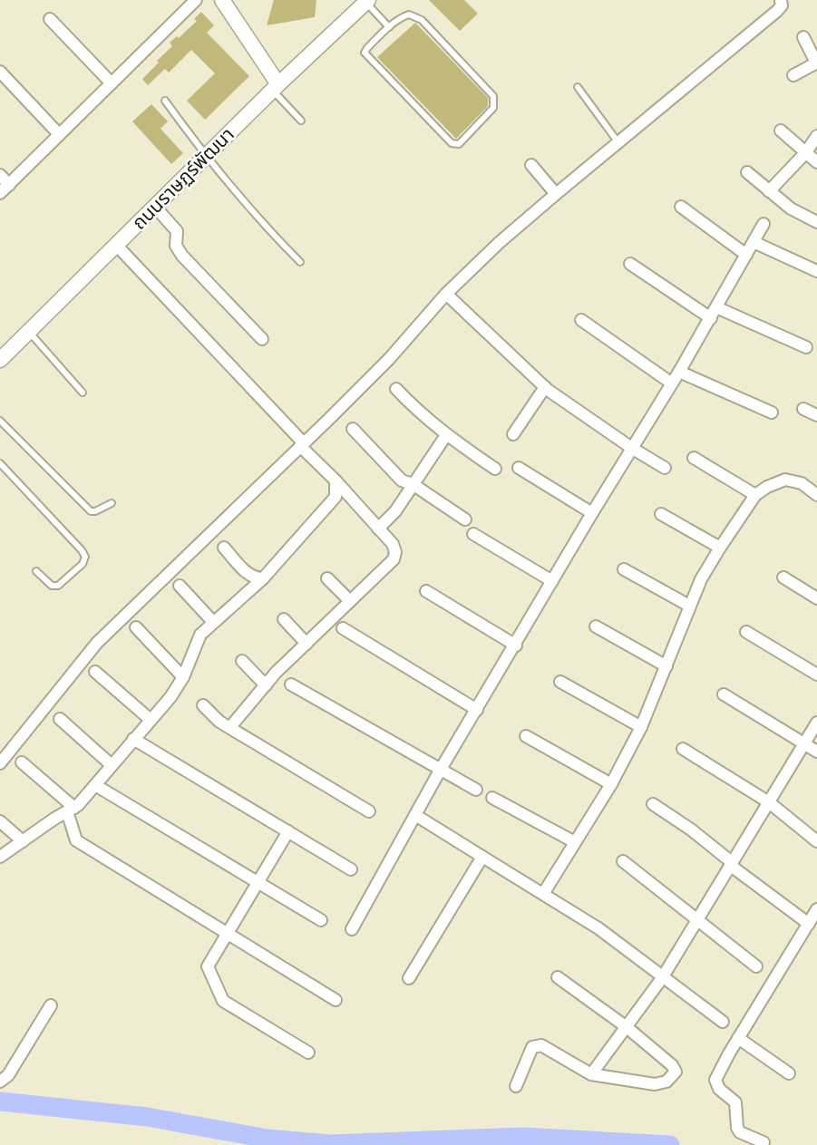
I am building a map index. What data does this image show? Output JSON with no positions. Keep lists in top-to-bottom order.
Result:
{
  "streets": {
    "street": ["ถนนราษฏร์พัฒนา"]
  }
}
